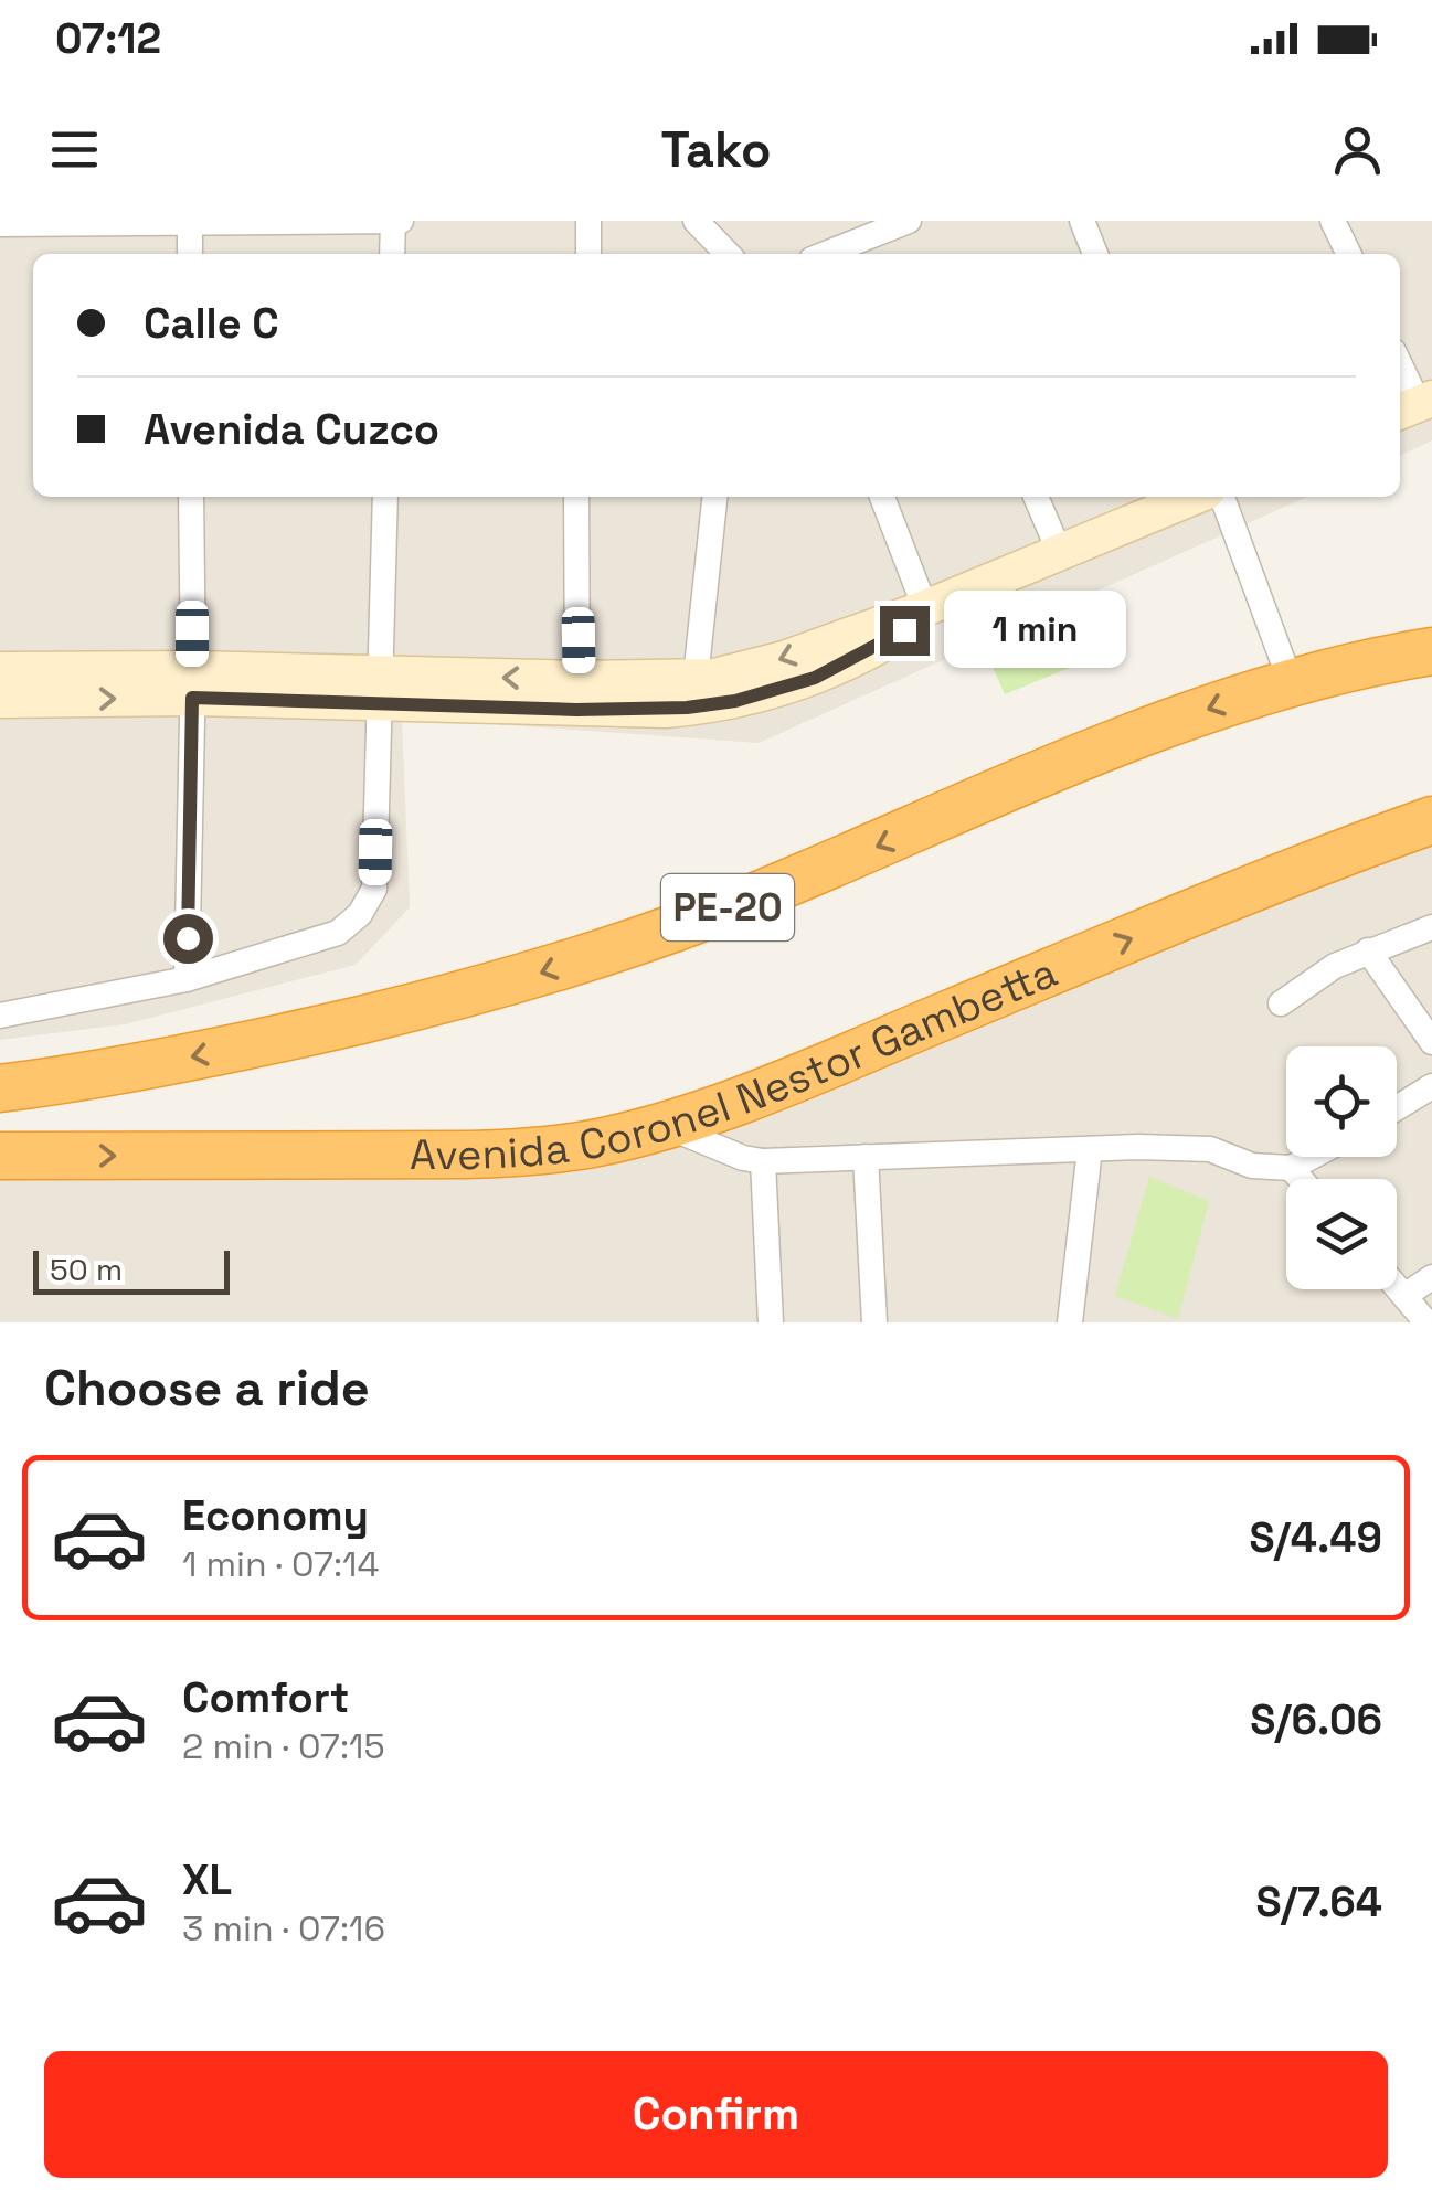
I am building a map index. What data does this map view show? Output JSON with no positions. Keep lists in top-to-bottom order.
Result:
{
  "streets": {
    "highway": ["PE-20", "Avenida Coronel Nestor Gambetta"]
  },
  "scale_bar": "50 m",
  "page": {
    "status": "07:12",
    "header": "Tako",
    "banner": ["Calle C", "Avenida Cuzco"],
    "bubble": "1 min",
    "scale": "50 m",
    "heading": "Choose a ride",
    "list": [
      {
        "name": "Economy",
        "note": "1 min · 07:14",
        "value": "S/4.49"
      },
      {
        "name": "Comfort",
        "note": "2 min · 07:15",
        "value": "S/6.06"
      },
      {
        "name": "XL",
        "note": "3 min · 07:16",
        "value": "S/7.64"
      }
    ],
    "buttons": "Confirm"
  }
}
